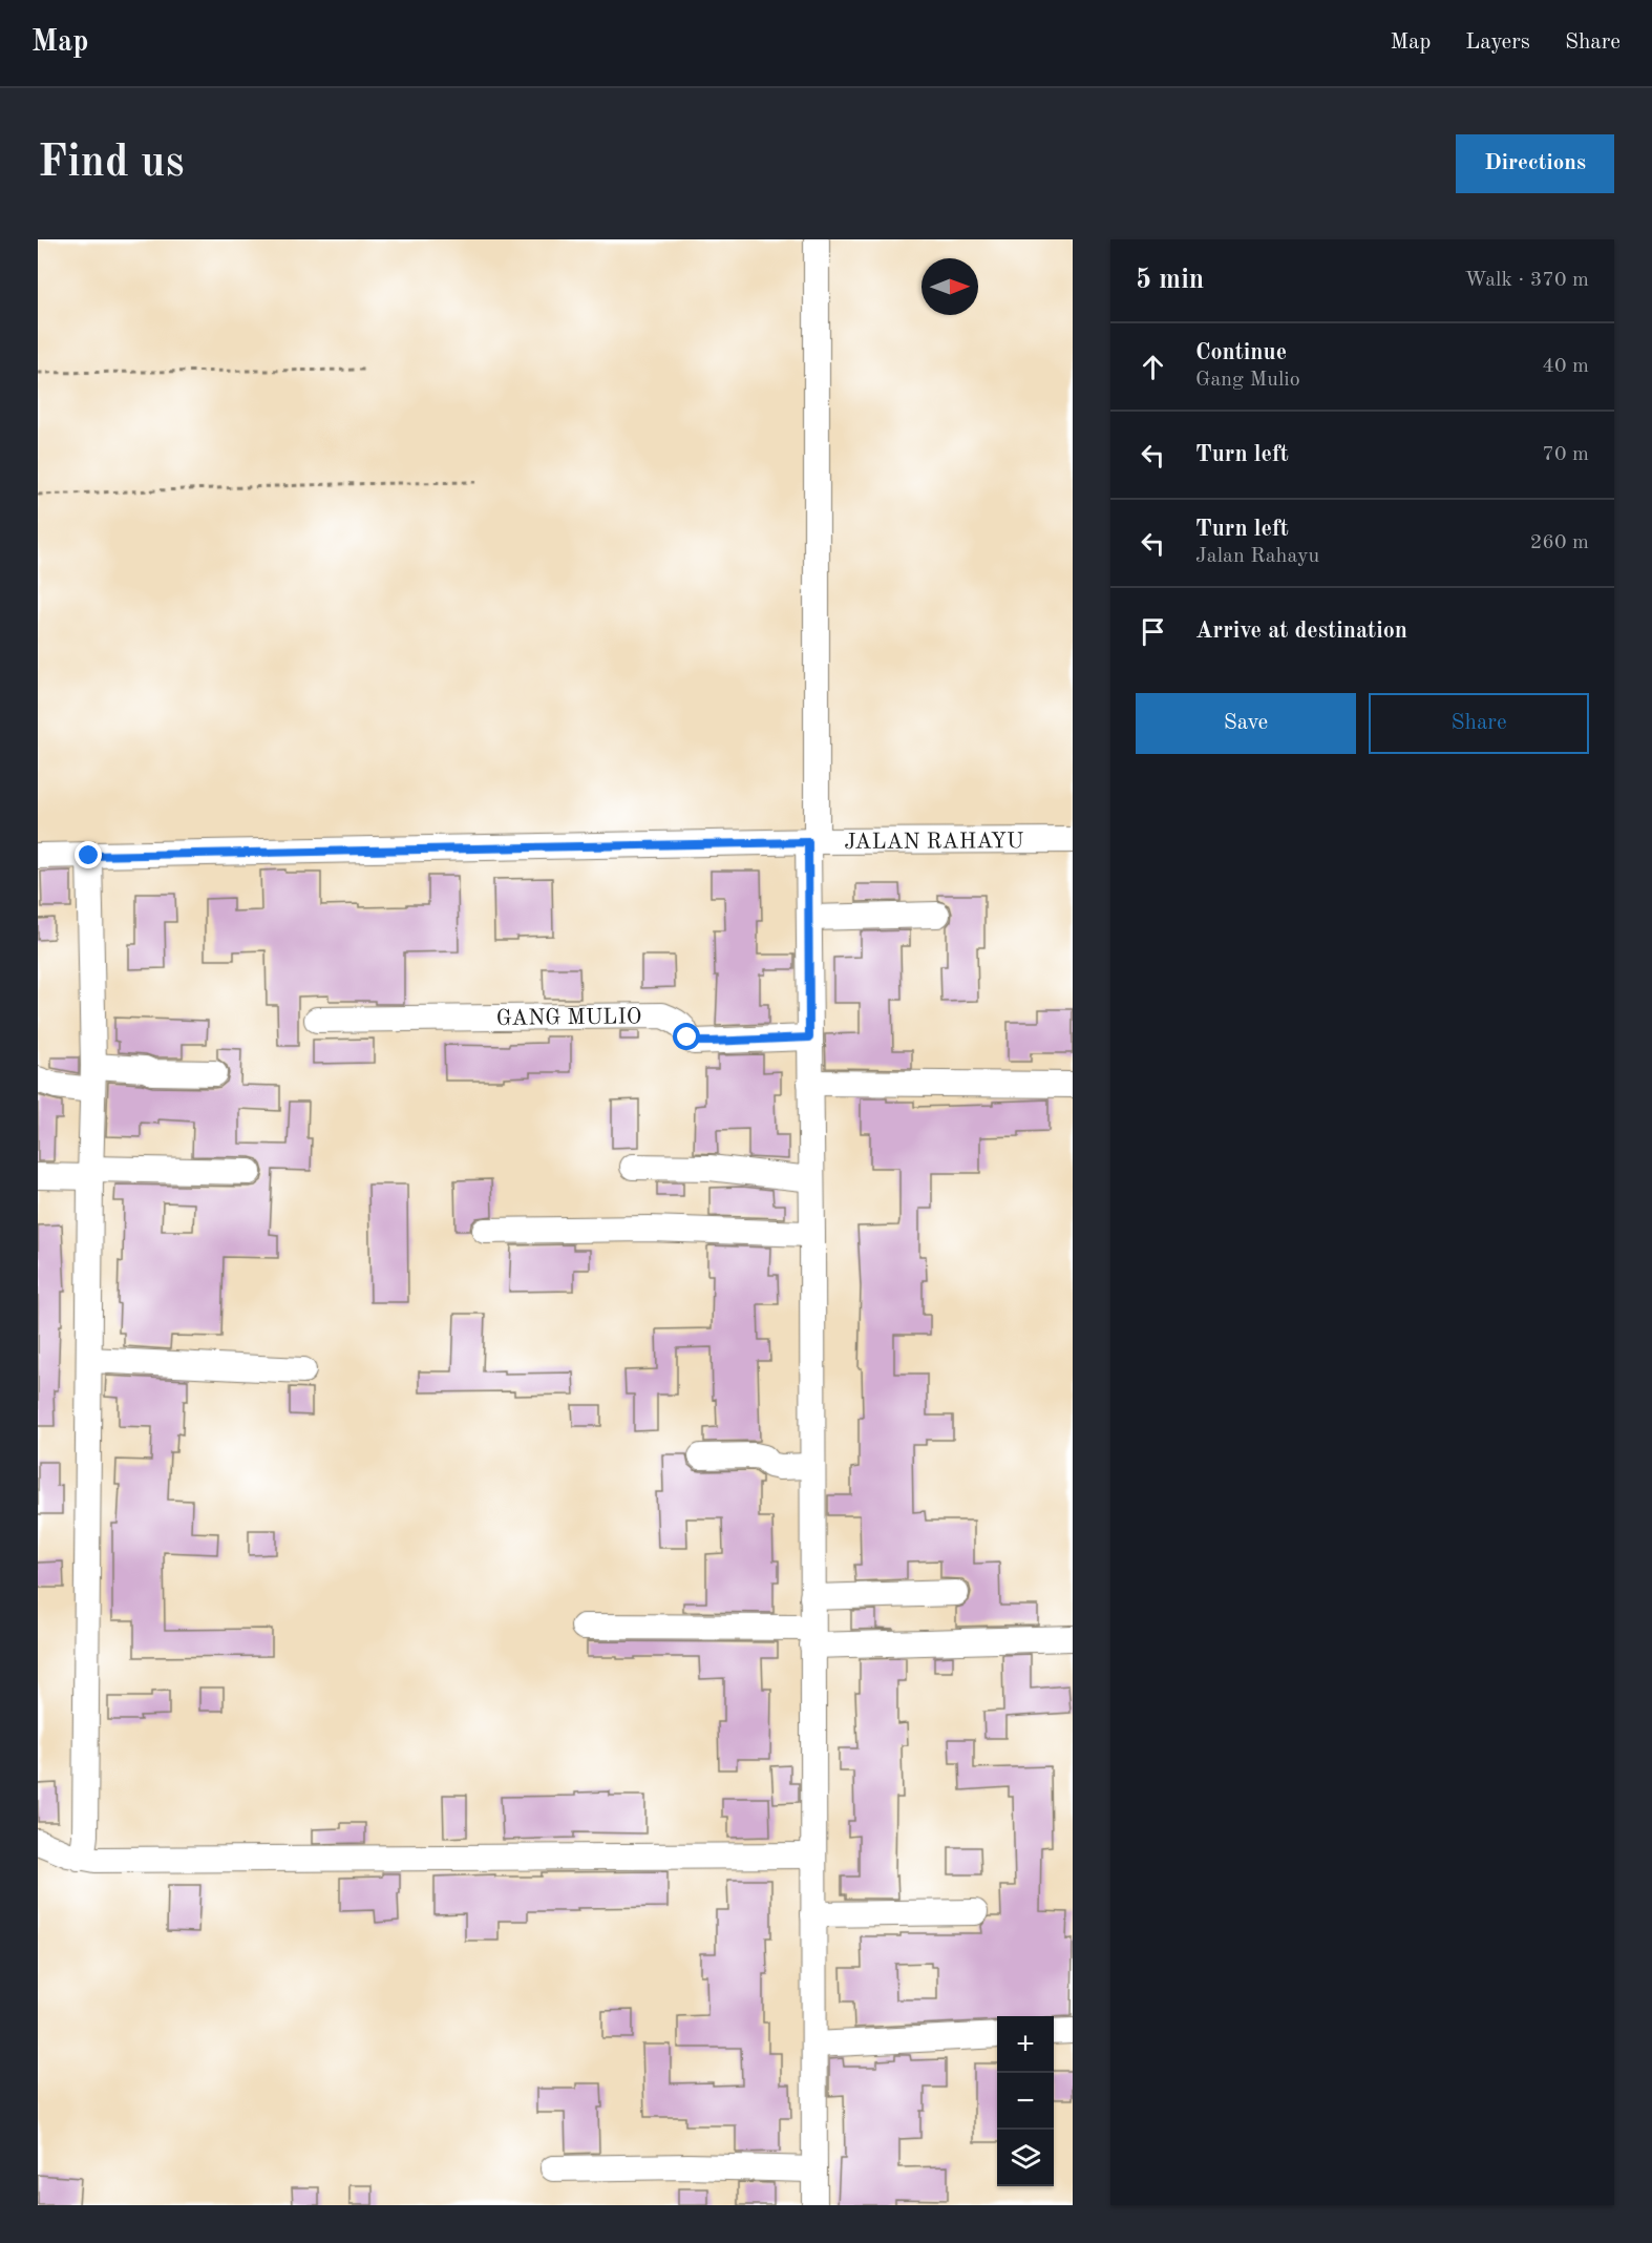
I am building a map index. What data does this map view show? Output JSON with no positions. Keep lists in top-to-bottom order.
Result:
{
  "streets": {
    "street": ["JALAN RAHAYU", "GANG MULIO"]
  },
  "north": "right",
  "page": {
    "header": "Map",
    "nav": ["Map", "Layers", "Share"],
    "buttons": [
      "Directions",
      ["Save", "Share"]
    ],
    "title": "Find us",
    "heading": ["5 min", "Walk · 370 m"],
    "list": [
      ["Continue", "Gang Mulio", "40 m"],
      ["Turn left", "70 m"],
      ["Turn left", "Jalan Rahayu", "260 m"],
      "Arrive at destination"
    ],
    "map_buttons": ["+", "−"]
  }
}
